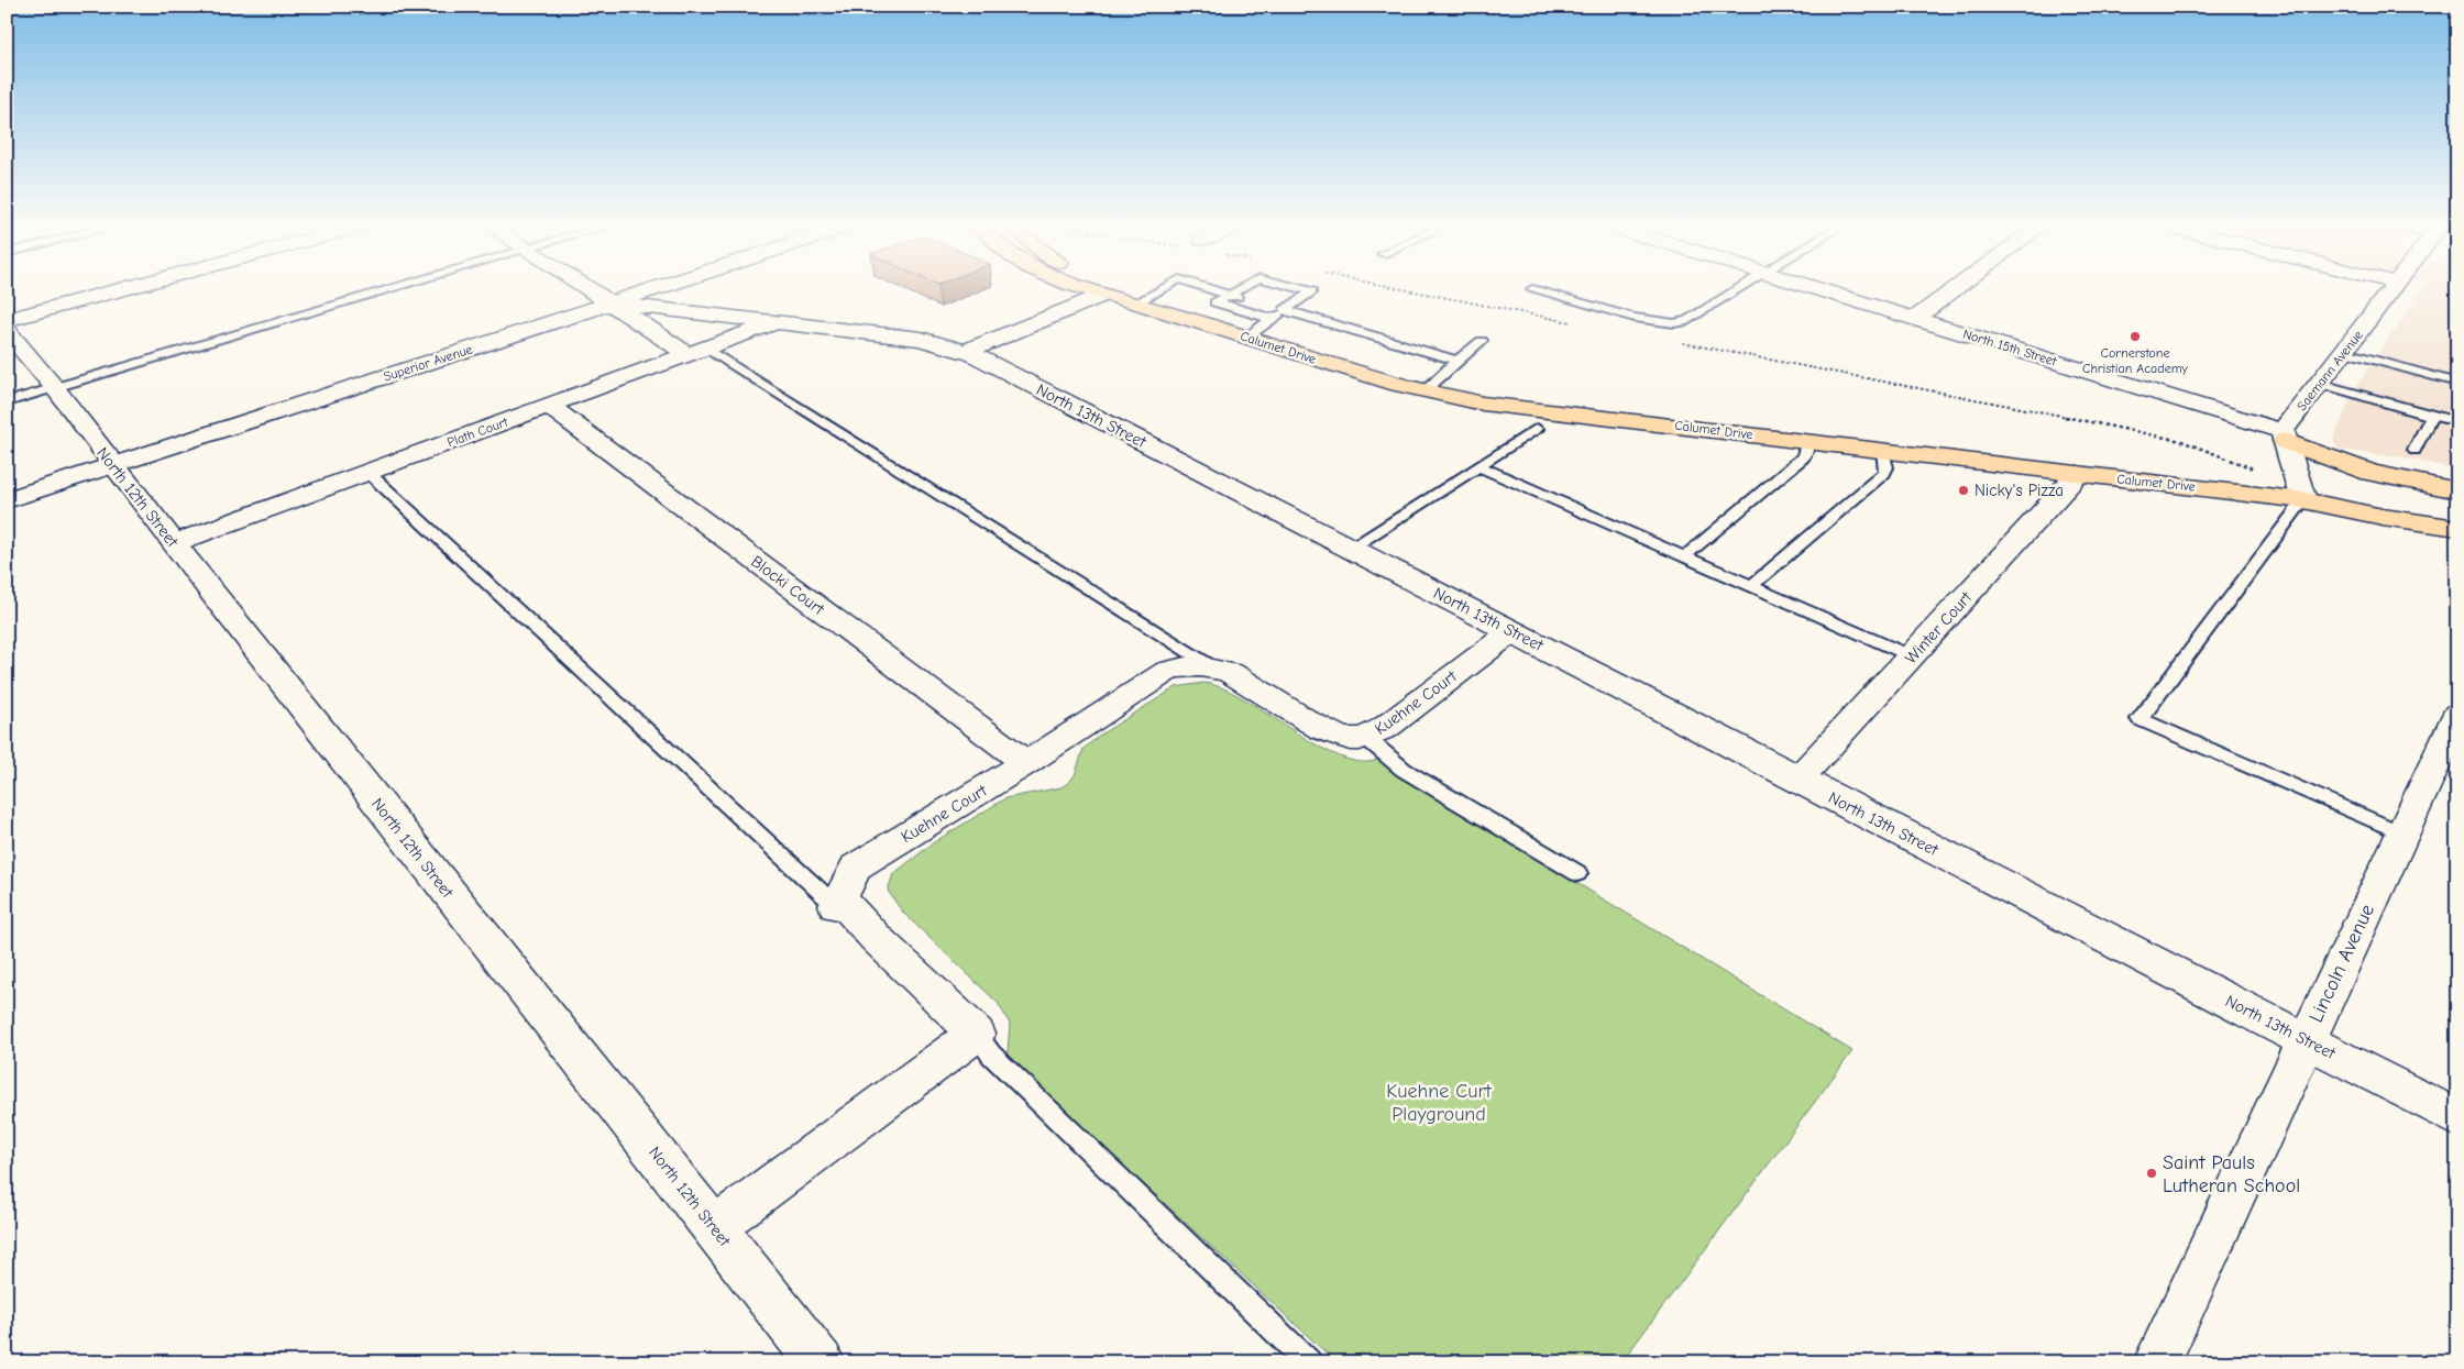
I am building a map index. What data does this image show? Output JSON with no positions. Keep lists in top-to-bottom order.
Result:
{
  "streets": {
    "main road": ["Calumet Drive"],
    "street": [
      "North 15th Street",
      "Superior Avenue",
      "Saemann Avenue",
      "North 13th Street",
      "Plath Court",
      "North 12th Street",
      "Blocki Court",
      "Winter Court",
      "Kuehne Court",
      "Lincoln Avenue"
    ]
  },
  "crossings": [
    ["Calumet Drive", "Winter Court"],
    ["North 15th Street", "Saemann Avenue"],
    ["Superior Avenue", "North 13th Street"],
    ["Superior Avenue", "North 12th Street"],
    ["North 13th Street", "Plath Court"],
    ["North 13th Street", "Winter Court"],
    ["North 13th Street", "Kuehne Court"],
    ["North 13th Street", "Lincoln Avenue"],
    ["Plath Court", "North 12th Street"],
    ["Plath Court", "Blocki Court"],
    ["Blocki Court", "Kuehne Court"]
  ],
  "parks": ["Kuehne Curt Playground"],
  "places": ["Cornerstone Christian Academy", "Nicky's Pizza", "Saint Pauls Lutheran School"]
}
